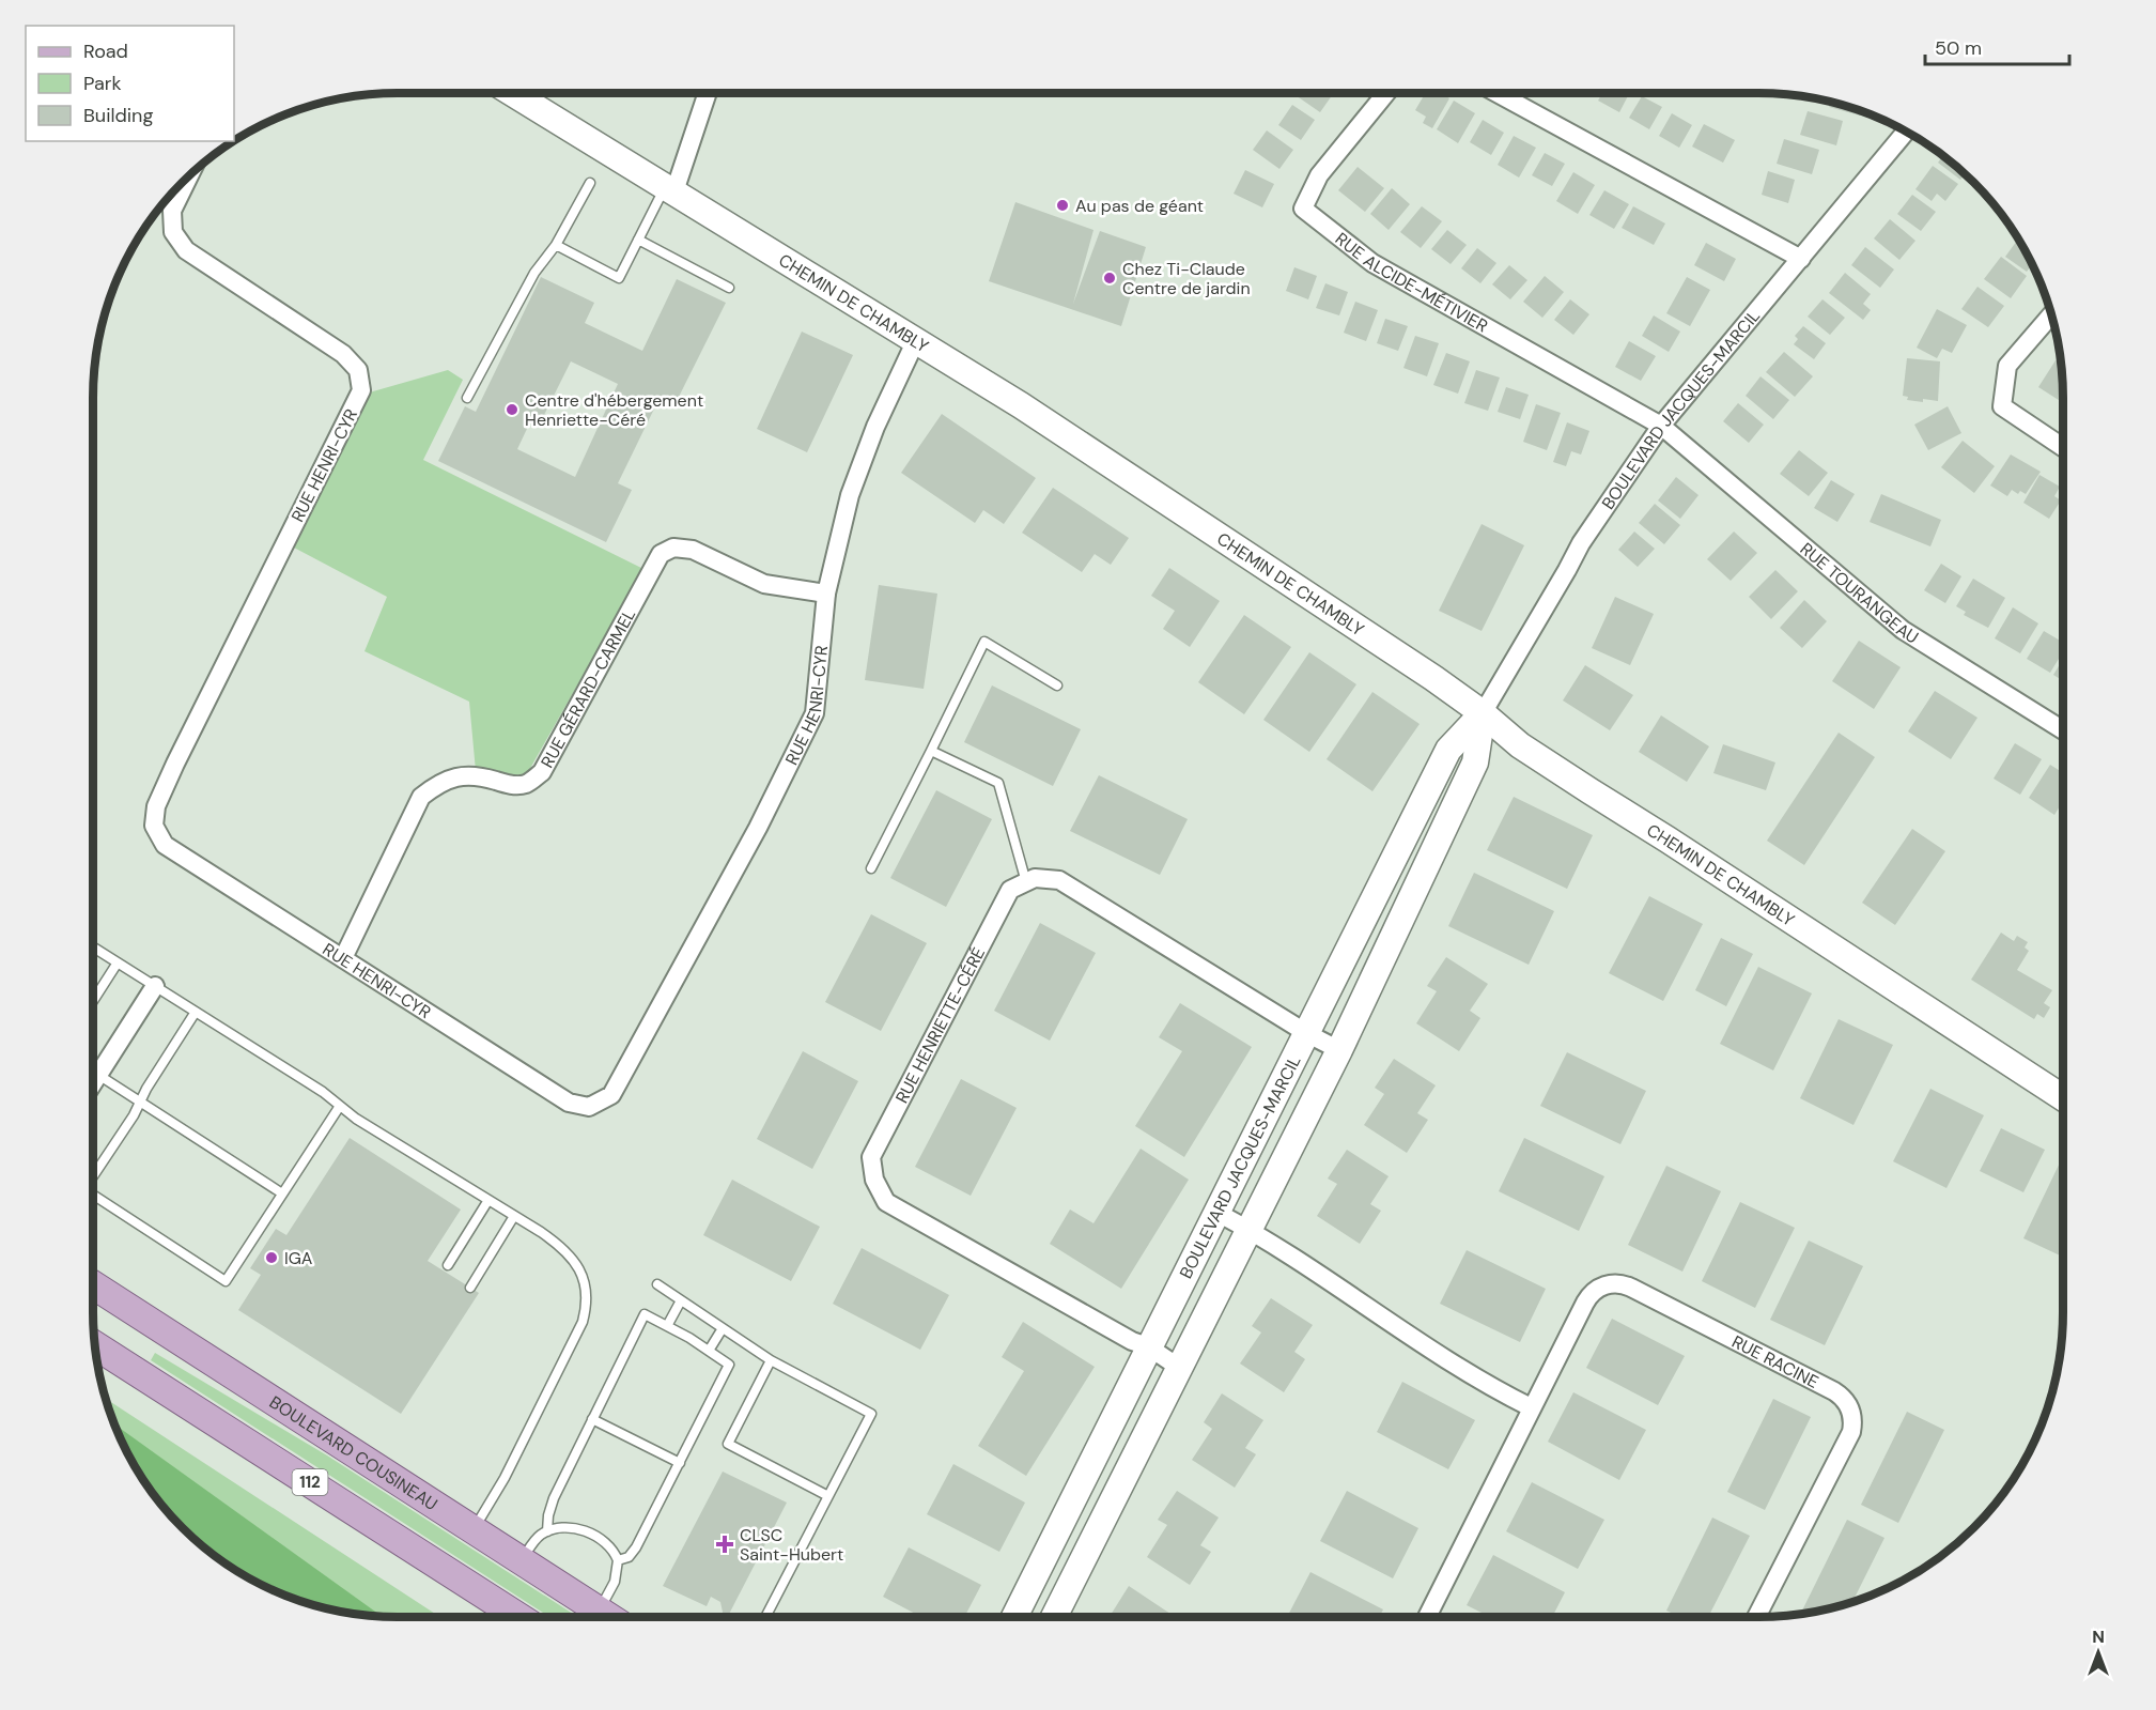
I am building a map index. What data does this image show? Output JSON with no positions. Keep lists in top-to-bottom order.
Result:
{
  "streets": {
    "main road": ["BOULEVARD COUSINEAU", "112"],
    "street": [
      "RUE ALCIDE-MÉTIVIER",
      "CHEMIN DE CHAMBLY",
      "BOULEVARD JACQUES-MARCIL",
      "RUE HENRI-CYR",
      "RUE TOURANGEAU",
      "RUE GÉRARD-CARMEL",
      "RUE HENRIETTE-CÉRÉ",
      "RUE RACINE"
    ]
  },
  "crossings": [
    ["RUE ALCIDE-MÉTIVIER", "BOULEVARD JACQUES-MARCIL"],
    ["RUE ALCIDE-MÉTIVIER", "RUE TOURANGEAU"],
    ["CHEMIN DE CHAMBLY", "BOULEVARD JACQUES-MARCIL"],
    ["CHEMIN DE CHAMBLY", "RUE HENRI-CYR"],
    ["BOULEVARD JACQUES-MARCIL", "RUE TOURANGEAU"],
    ["BOULEVARD JACQUES-MARCIL", "RUE HENRIETTE-CÉRÉ"],
    ["RUE HENRI-CYR", "RUE GÉRARD-CARMEL"]
  ],
  "places": {
    "other": [
      "Au pas de géant",
      "Chez Ti-Claude Centre de jardin",
      "Centre d'hébergement Henriette-Céré",
      "IGA"
    ],
    "health": ["CLSC Saint-Hubert"]
  },
  "legend": ["Road", "Park", "Building"],
  "scale_bar": "50 m",
  "north": "top"
}
